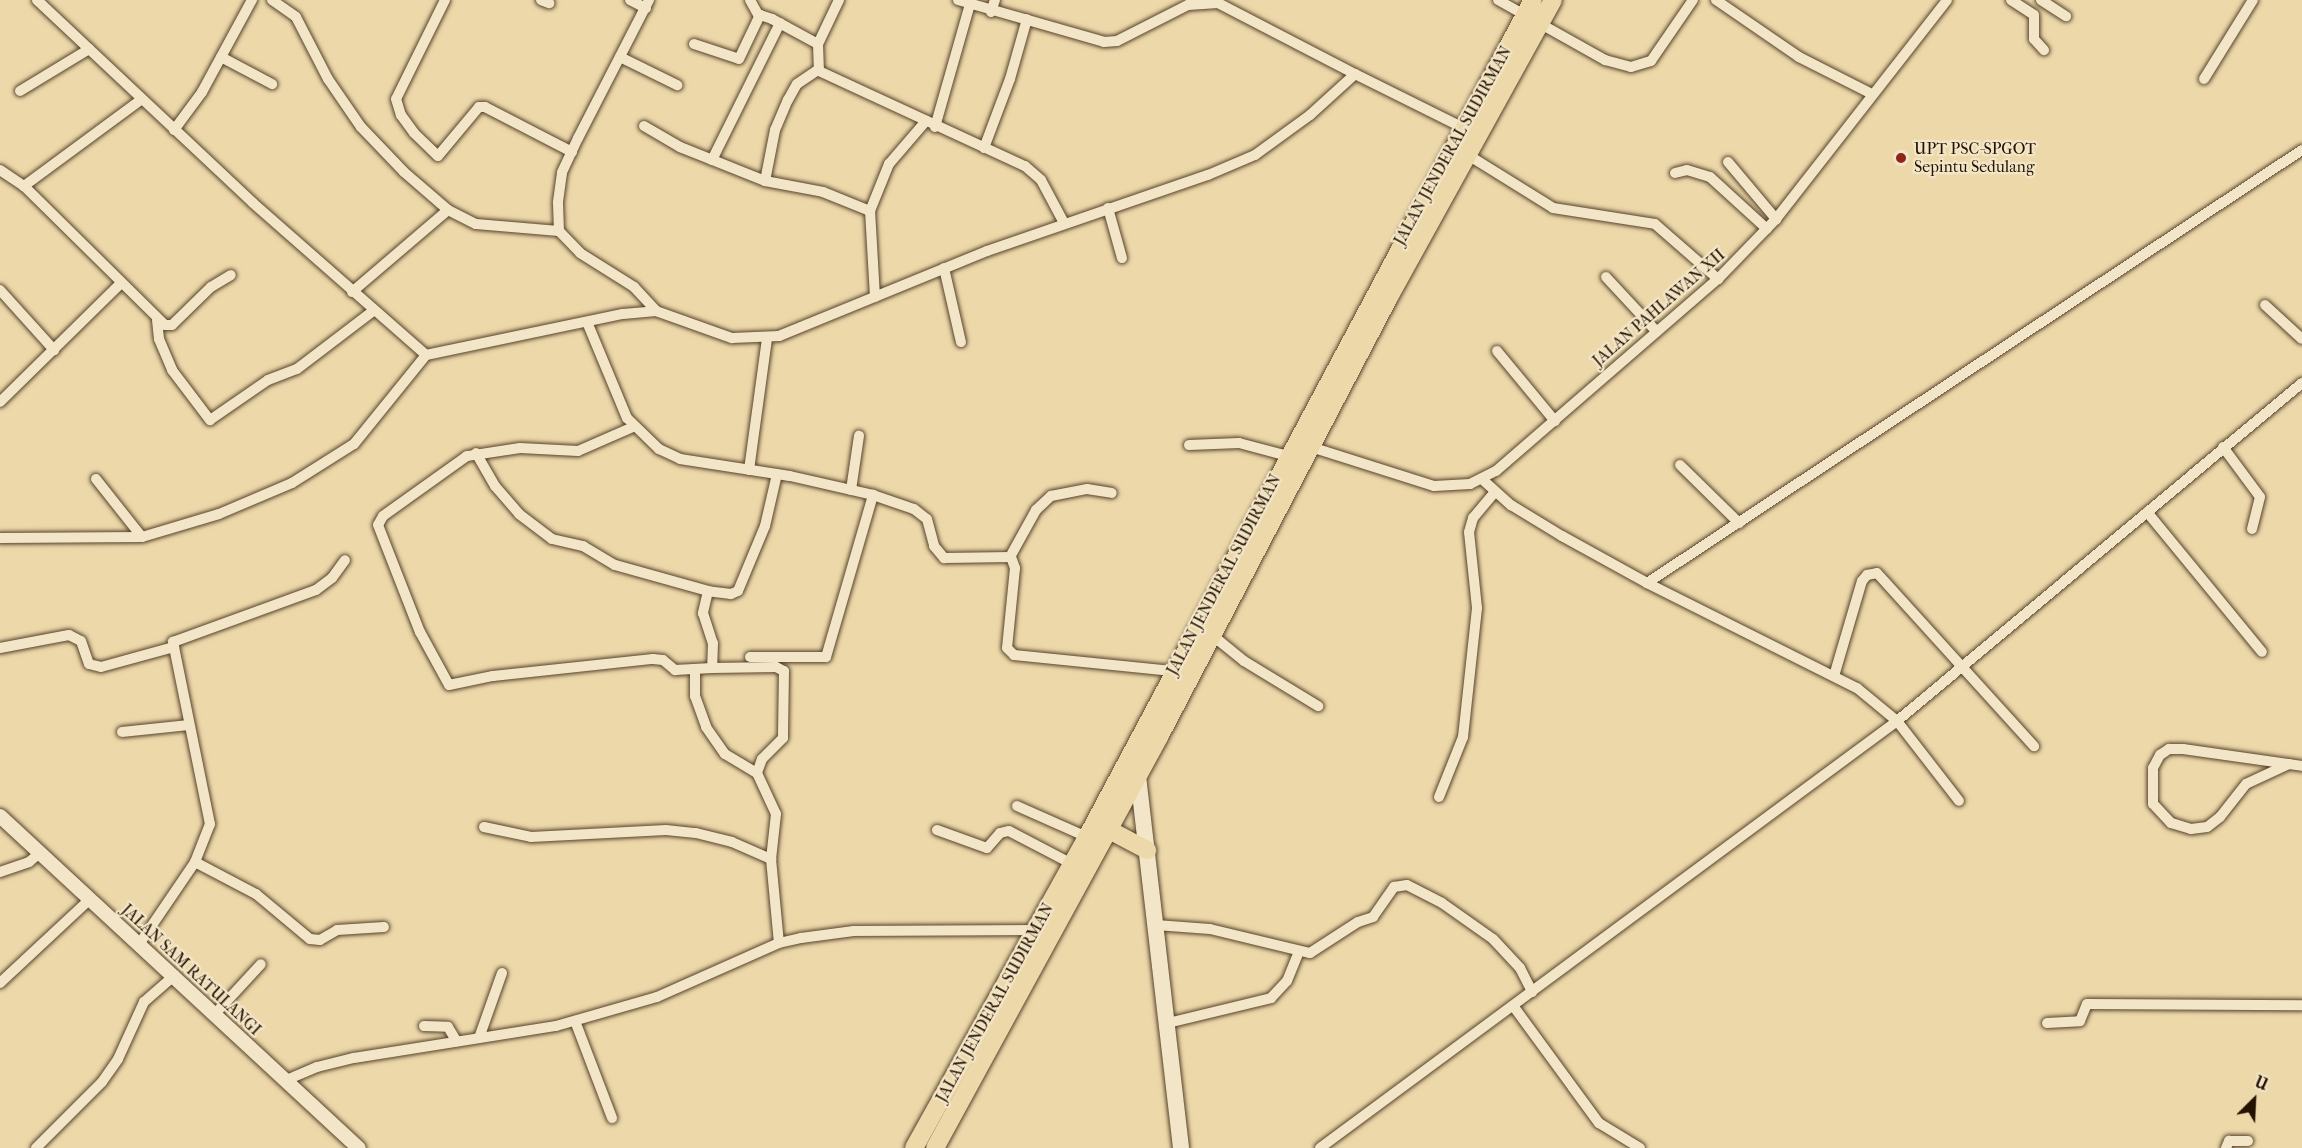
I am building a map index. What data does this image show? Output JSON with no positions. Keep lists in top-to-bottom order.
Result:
{
  "streets": {
    "main road": ["JALAN JENDERAL SUDIRMAN"],
    "street": ["JALAN PAHLAWAN XII", "JALAN SAM RATULANGI"]
  },
  "crossings": [
    ["JALAN JENDERAL SUDIRMAN", "JALAN PAHLAWAN XII"]
  ],
  "places": ["UPT PSC-SPGOT Sepintu Sedulang"],
  "north": "top right"
}
